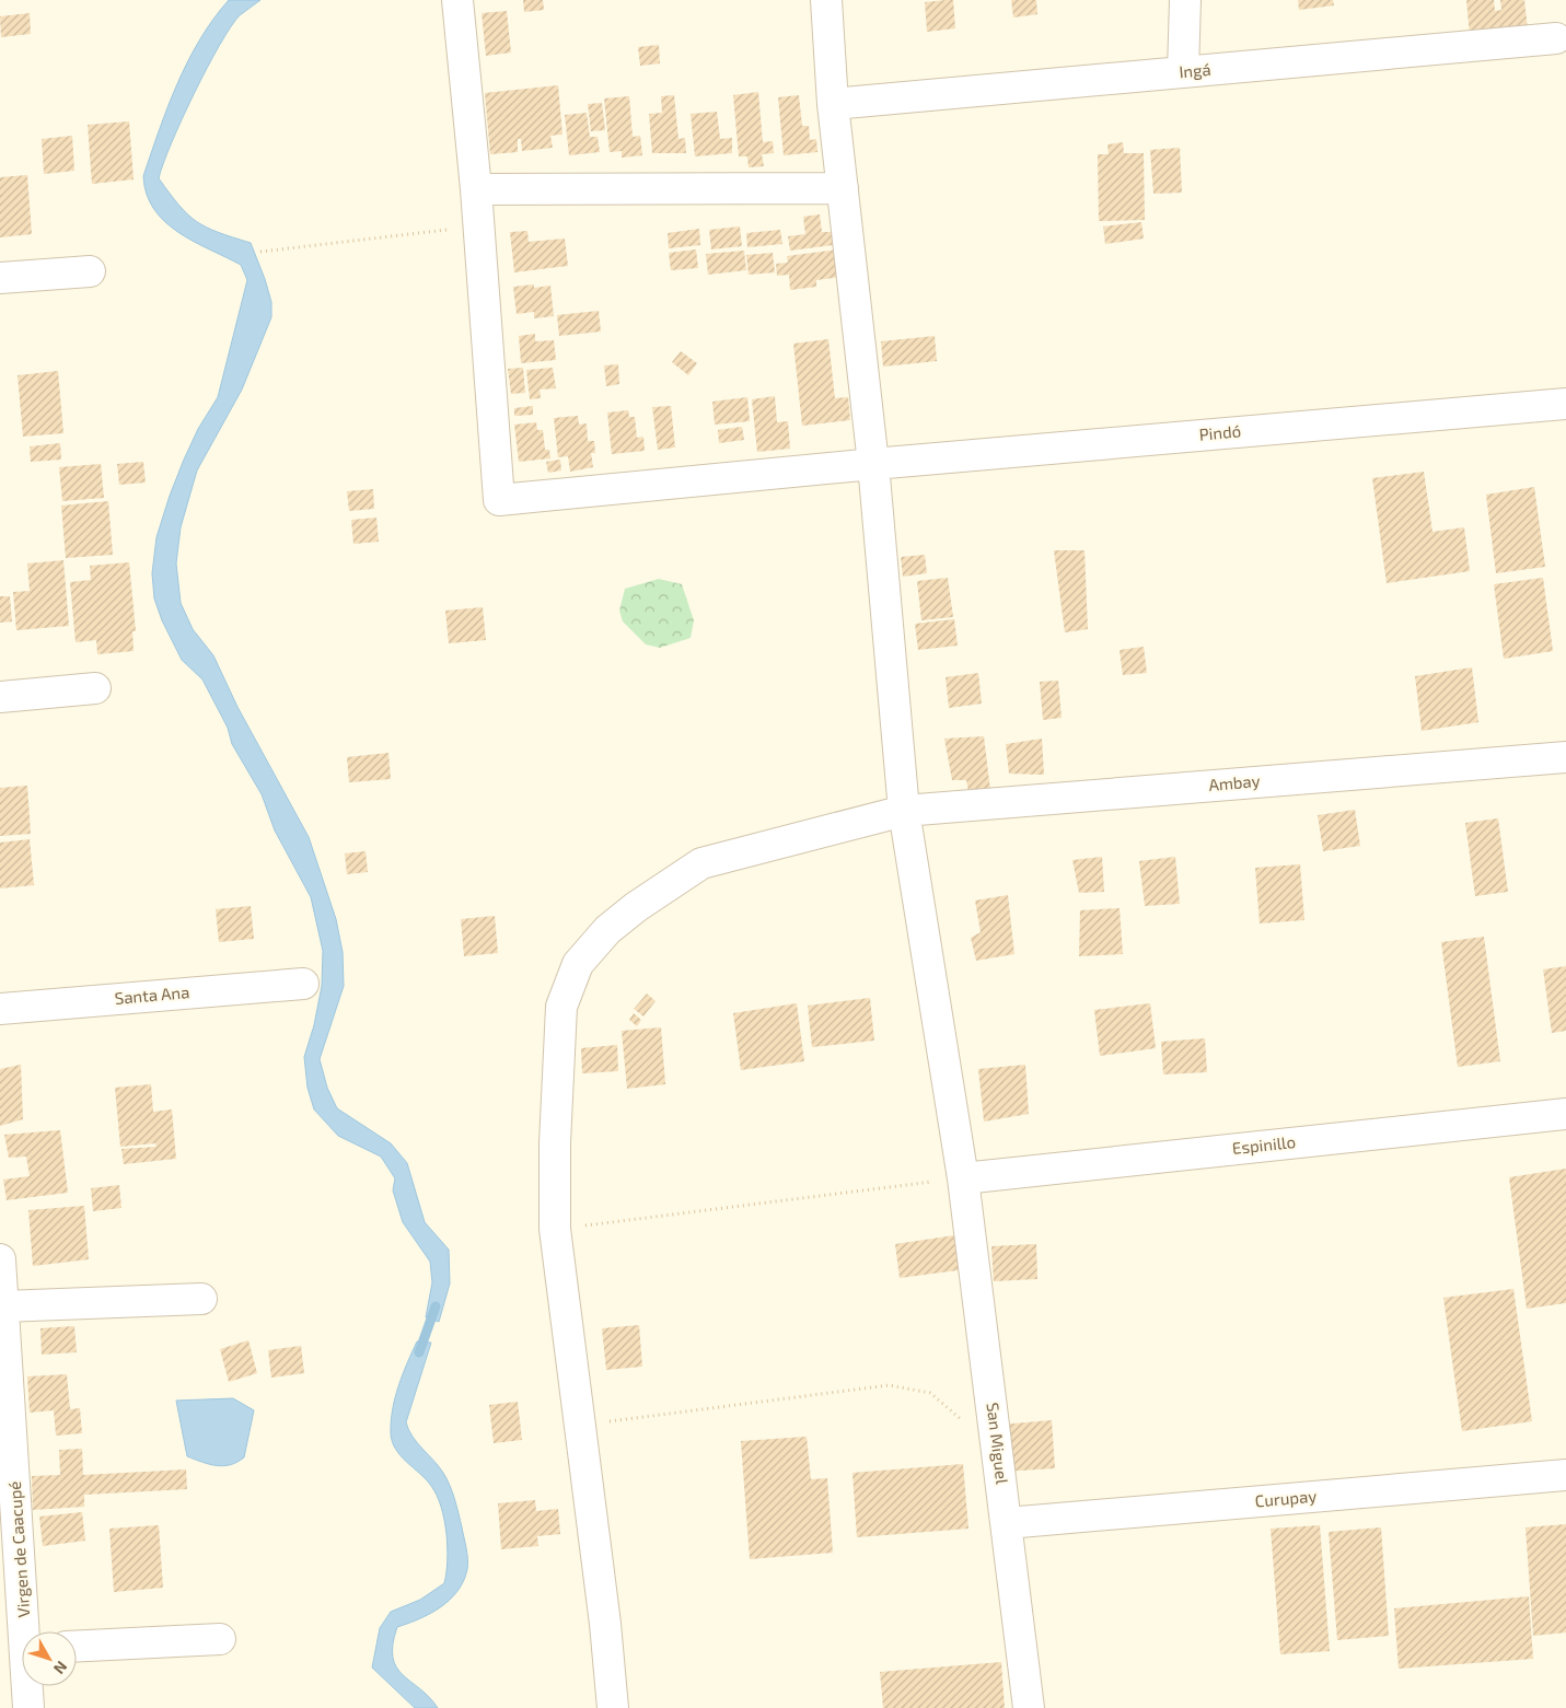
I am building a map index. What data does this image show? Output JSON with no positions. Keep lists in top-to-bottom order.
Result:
{
  "streets": {
    "street": [
      "Ingá",
      "Pindó",
      "Ambay",
      "Santa Ana",
      "Espinillo",
      "San Miguel",
      "Curupay",
      "Virgen de Caacupé"
    ]
  },
  "crossings": [
    ["Ingá", "San Miguel"],
    ["Pindó", "San Miguel"],
    ["Ambay", "San Miguel"],
    ["Espinillo", "San Miguel"],
    ["San Miguel", "Curupay"]
  ],
  "north": "bottom right"
}
